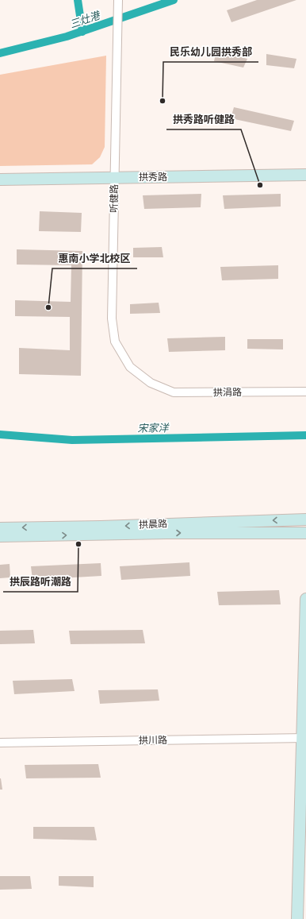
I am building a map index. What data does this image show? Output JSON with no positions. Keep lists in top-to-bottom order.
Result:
{
  "streets": {
    "street": [
      "拱秀路",
      "听健路",
      "拱涓路",
      "拱晨路",
      "拱川路"
    ]
  },
  "crossings": [
    ["拱秀路", "听健路"],
    ["听健路", "拱涓路"]
  ],
  "water": ["三灶港", "宋家洋"],
  "places": [
    "民乐幼儿园拱秀部",
    "拱秀路听健路",
    "惠南小学北校区",
    "拱辰路听潮路"
  ]
}
